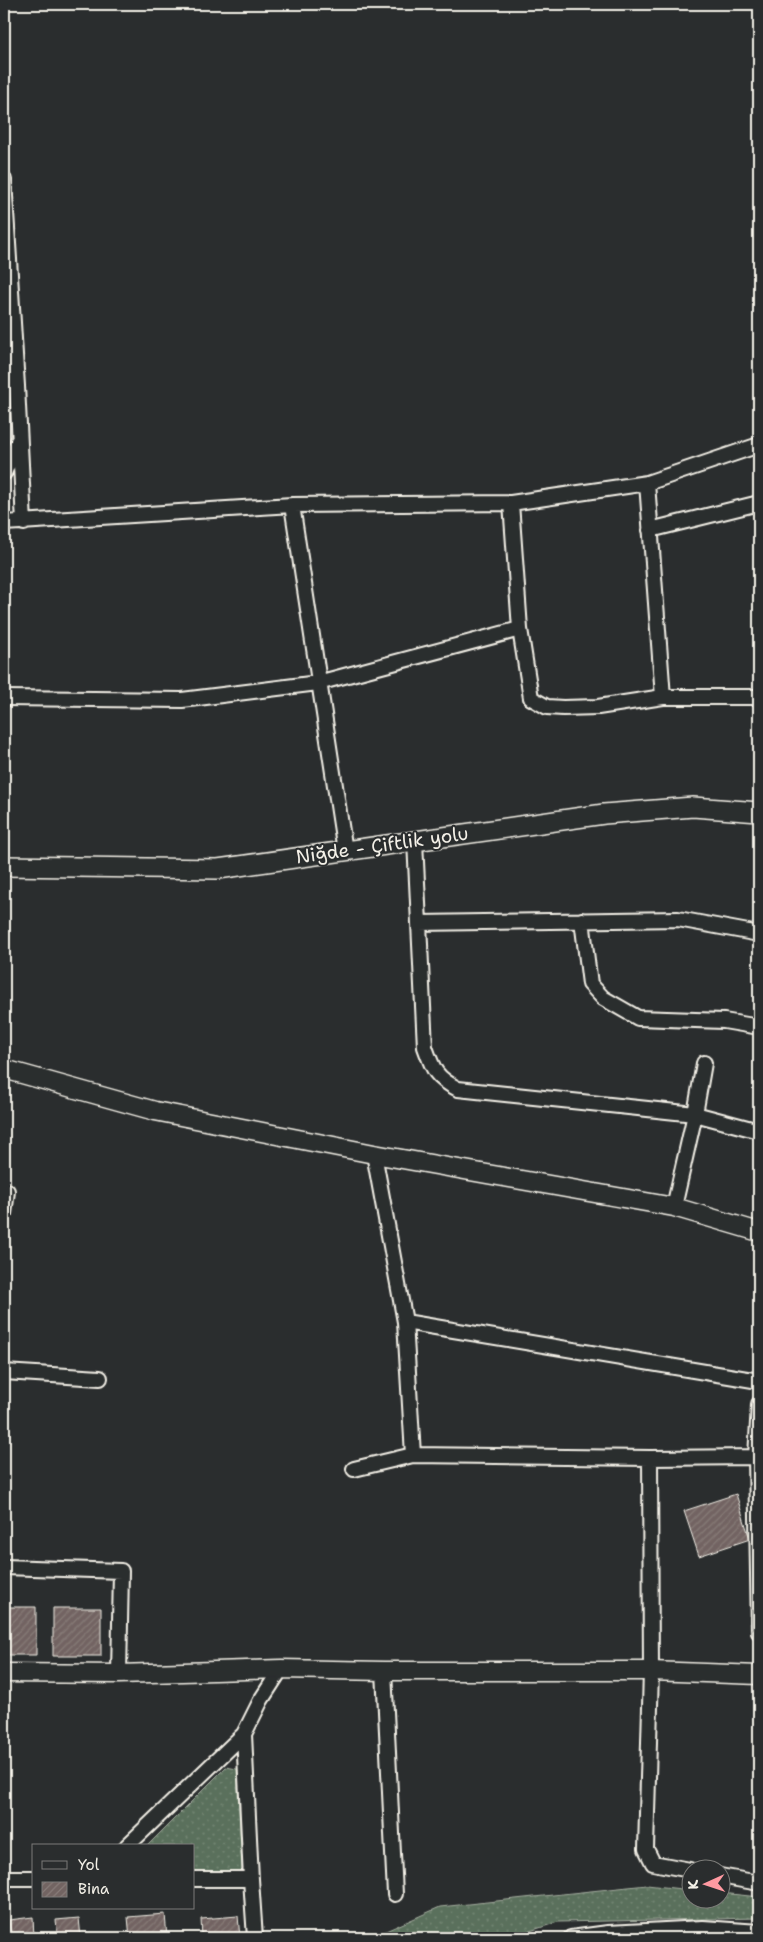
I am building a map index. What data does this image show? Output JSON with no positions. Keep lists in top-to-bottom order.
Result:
{
  "streets": {
    "main road": ["Niğde - Çiftlik yolu"]
  },
  "legend": ["Yol", "Bina"],
  "north": "left"
}
